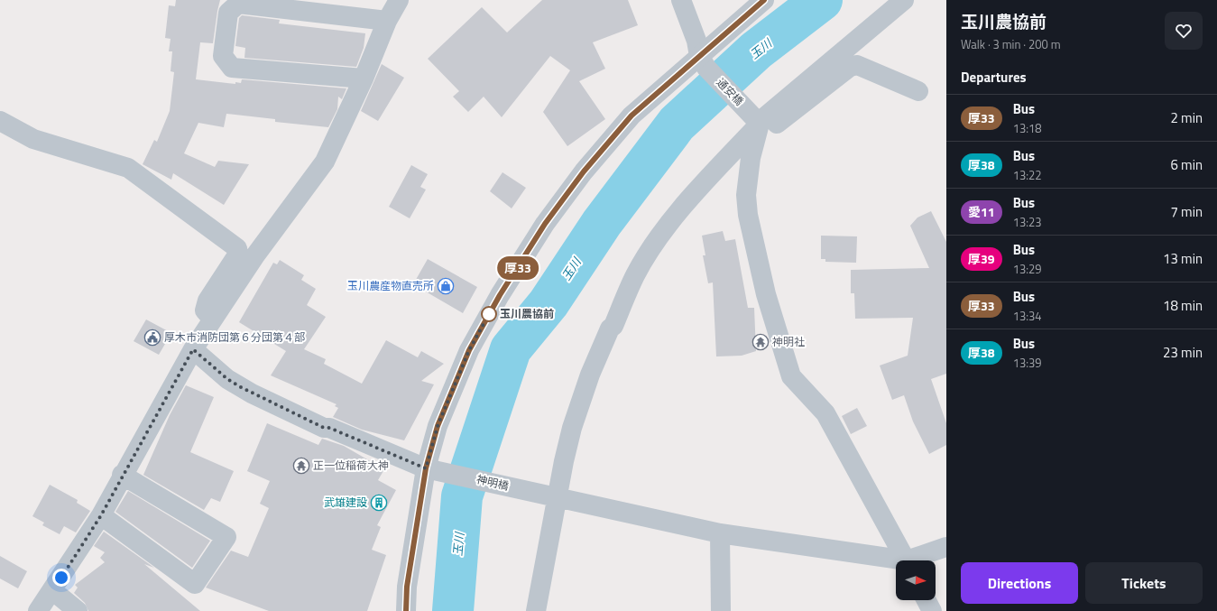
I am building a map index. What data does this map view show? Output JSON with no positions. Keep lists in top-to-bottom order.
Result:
{
  "streets": {
    "street": ["通安橋", "神明橋"]
  },
  "water": ["玉川"],
  "places": {
    "shop": ["玉川農産物直売所"],
    "other": ["玉川農協前"],
    "public building": ["厚木市消防団第６分団第４部"],
    "temple": ["神明社", "正一位稲荷大神"],
    "building": ["武雄建設"]
  },
  "lines": ["bus line 厚33"],
  "north": "right",
  "page": {
    "on_map": "厚33",
    "heading": [
      ["玉川農協前", "Walk · 3 min · 200 m"],
      "Departures"
    ],
    "list": [
      {
        "mark": "厚33",
        "name": "Bus",
        "note": "13:18",
        "value": "2 min"
      },
      {
        "mark": "厚38",
        "name": "Bus",
        "note": "13:22",
        "value": "6 min"
      },
      {
        "mark": "愛11",
        "name": "Bus",
        "note": "13:23",
        "value": "7 min"
      },
      {
        "mark": "厚39",
        "name": "Bus",
        "note": "13:29",
        "value": "13 min"
      },
      {
        "mark": "厚33",
        "name": "Bus",
        "note": "13:34",
        "value": "18 min"
      },
      {
        "mark": "厚38",
        "name": "Bus",
        "note": "13:39",
        "value": "23 min"
      }
    ],
    "buttons": ["Directions", "Tickets"]
  }
}
